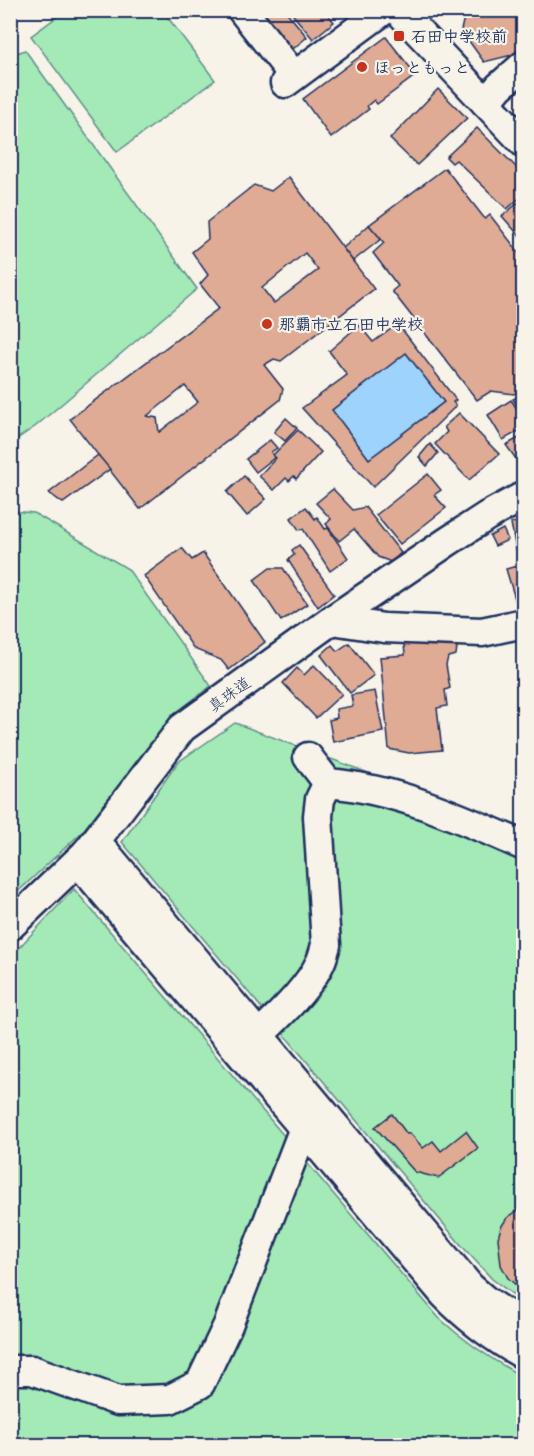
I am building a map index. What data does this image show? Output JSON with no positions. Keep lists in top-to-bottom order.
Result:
{
  "streets": {
    "street": ["真珠道"]
  },
  "places": {
    "transit": ["石田中学校前"],
    "other": ["ほっともっと", "那覇市立石田中学校"]
  }
}
